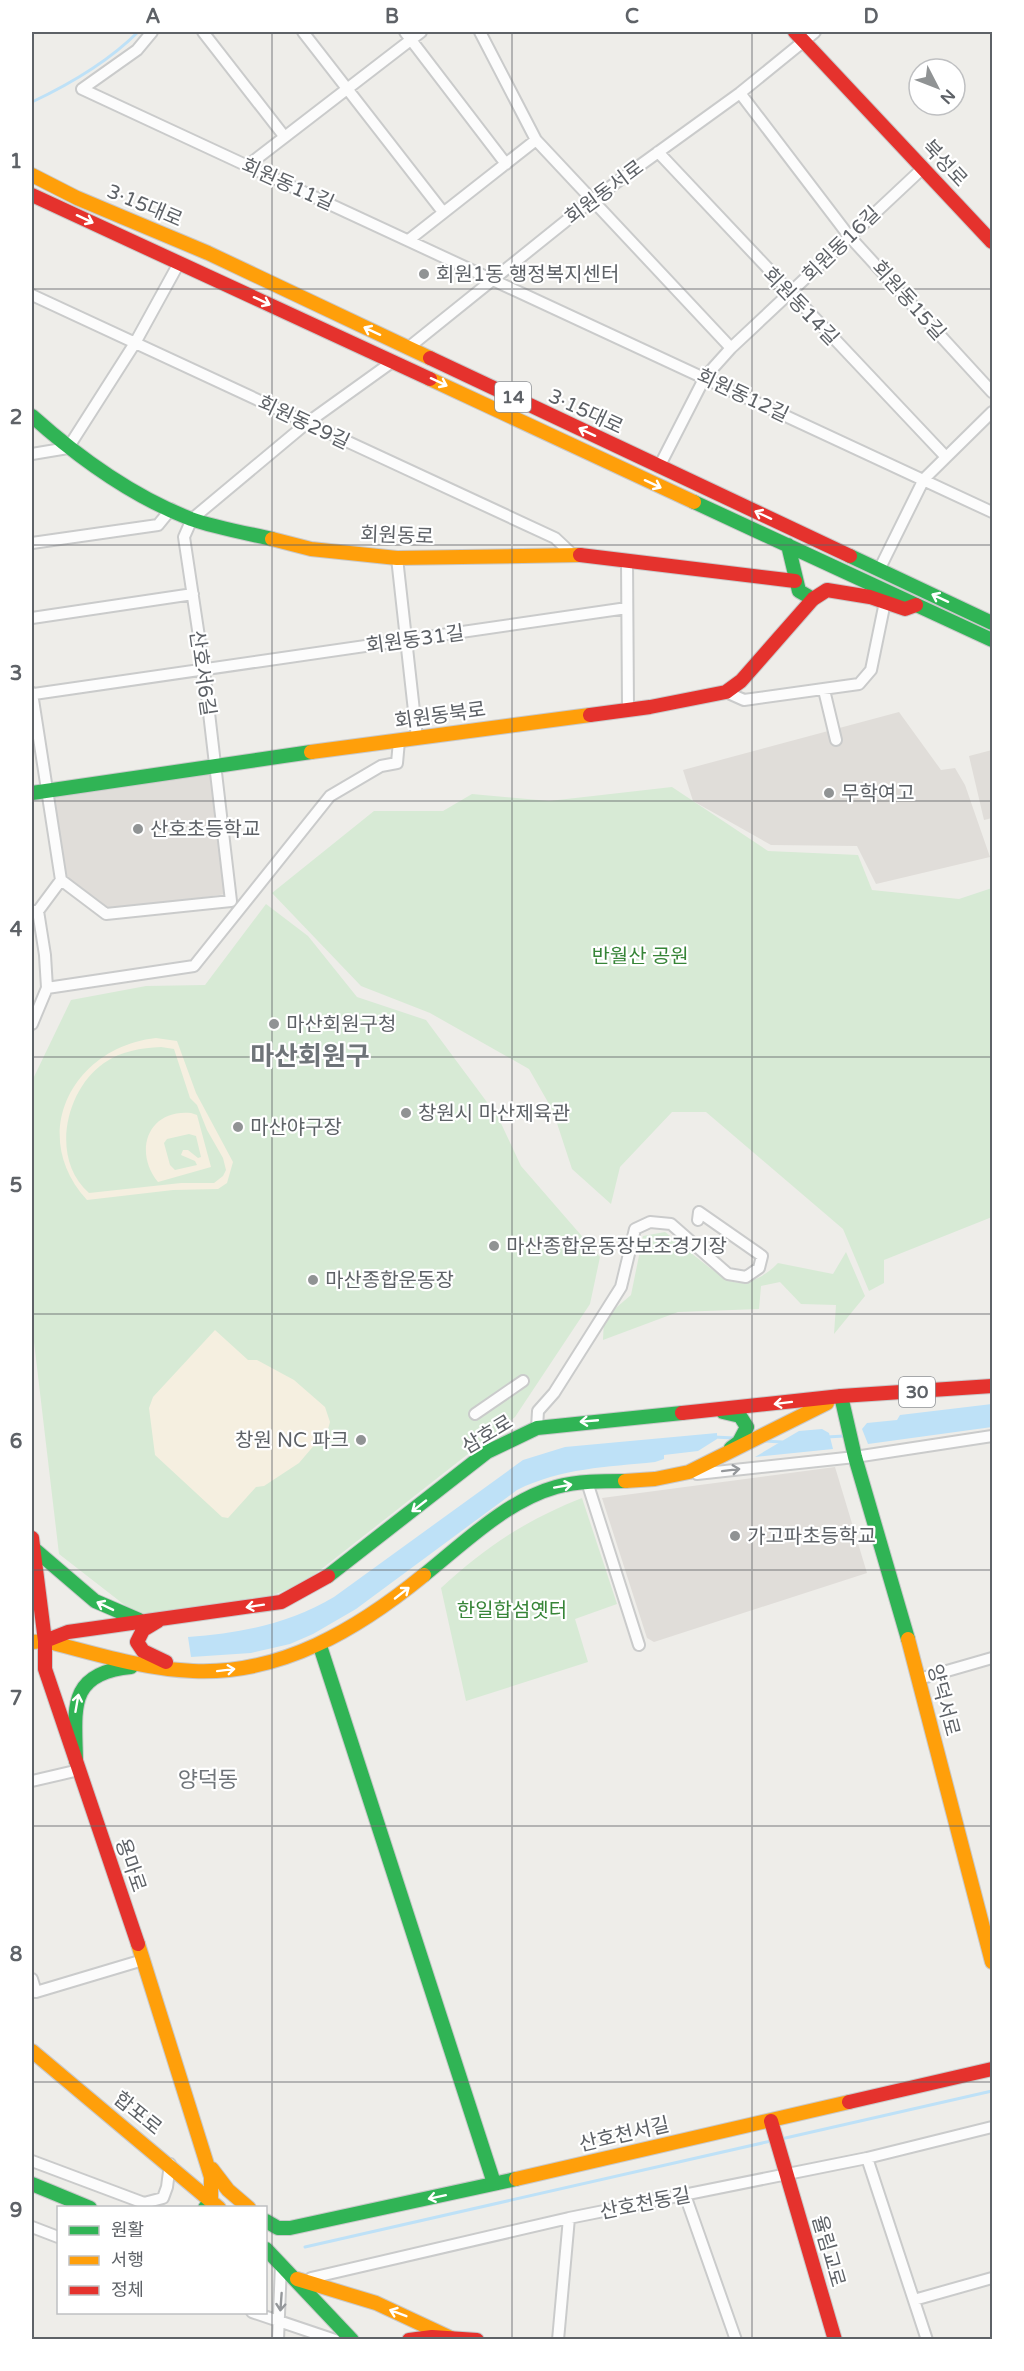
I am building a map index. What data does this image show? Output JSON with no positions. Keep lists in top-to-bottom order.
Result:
{
  "streets": {
    "main road": [
      "북성로",
      "3·15대로",
      "14",
      "회원동로",
      "회원동북로",
      "30",
      "삼호로",
      "양덕서로",
      "용마로",
      "합포로",
      "산호천서길",
      "율림교로"
    ],
    "street": [
      "회원동11길",
      "회원동서로",
      "회원동16길",
      "회원동15길",
      "회원동14길",
      "회원동12길",
      "회원동29길",
      "회원동31길",
      "산호서6길",
      "산호천동길"
    ]
  },
  "crossings": [
    ["북성로", "회원동서로"],
    ["북성로", "회원동16길"],
    ["회원동11길", "회원동서로"],
    ["회원동11길", "회원동12길"],
    ["회원동서로", "3·15대로"],
    ["회원동서로", "회원동15길"],
    ["회원동서로", "회원동14길"],
    ["회원동서로", "회원동12길"],
    ["3·15대로", "회원동16길"],
    ["회원동16길", "회원동15길"],
    ["회원동16길", "회원동14길"],
    ["회원동16길", "회원동12길"],
    ["회원동29길", "회원동로"],
    ["회원동로", "산호서6길"],
    ["회원동31길", "산호서6길"],
    ["산호서6길", "회원동북로"],
    ["삼호로", "양덕서로"],
    ["삼호로", "용마로"],
    ["용마로", "합포로"],
    ["산호천서길", "율림교로"],
    ["산호천동길", "율림교로"]
  ],
  "districts": ["마산회원구", "양덕동"],
  "parks": ["반월산 공원", "한일합섬옛터"],
  "places": [
    "회원1동 행정복지센터",
    "무학여고",
    "산호초등학교",
    "마산회원구청",
    "창원시 마산제육관",
    "마산야구장",
    "마산종합운동장보조경기장",
    "마산종합운동장",
    "창원 NC 파크",
    "가고파초등학교"
  ],
  "legend": ["원활", "서행", "정체"],
  "north": "bottom right",
  "grid": {
    "columns": [
      "A",
      "B",
      "C",
      "D"
    ],
    "rows": [
      "1",
      "2",
      "3",
      "4",
      "5",
      "6",
      "7",
      "8",
      "9"
    ]
  }
}
